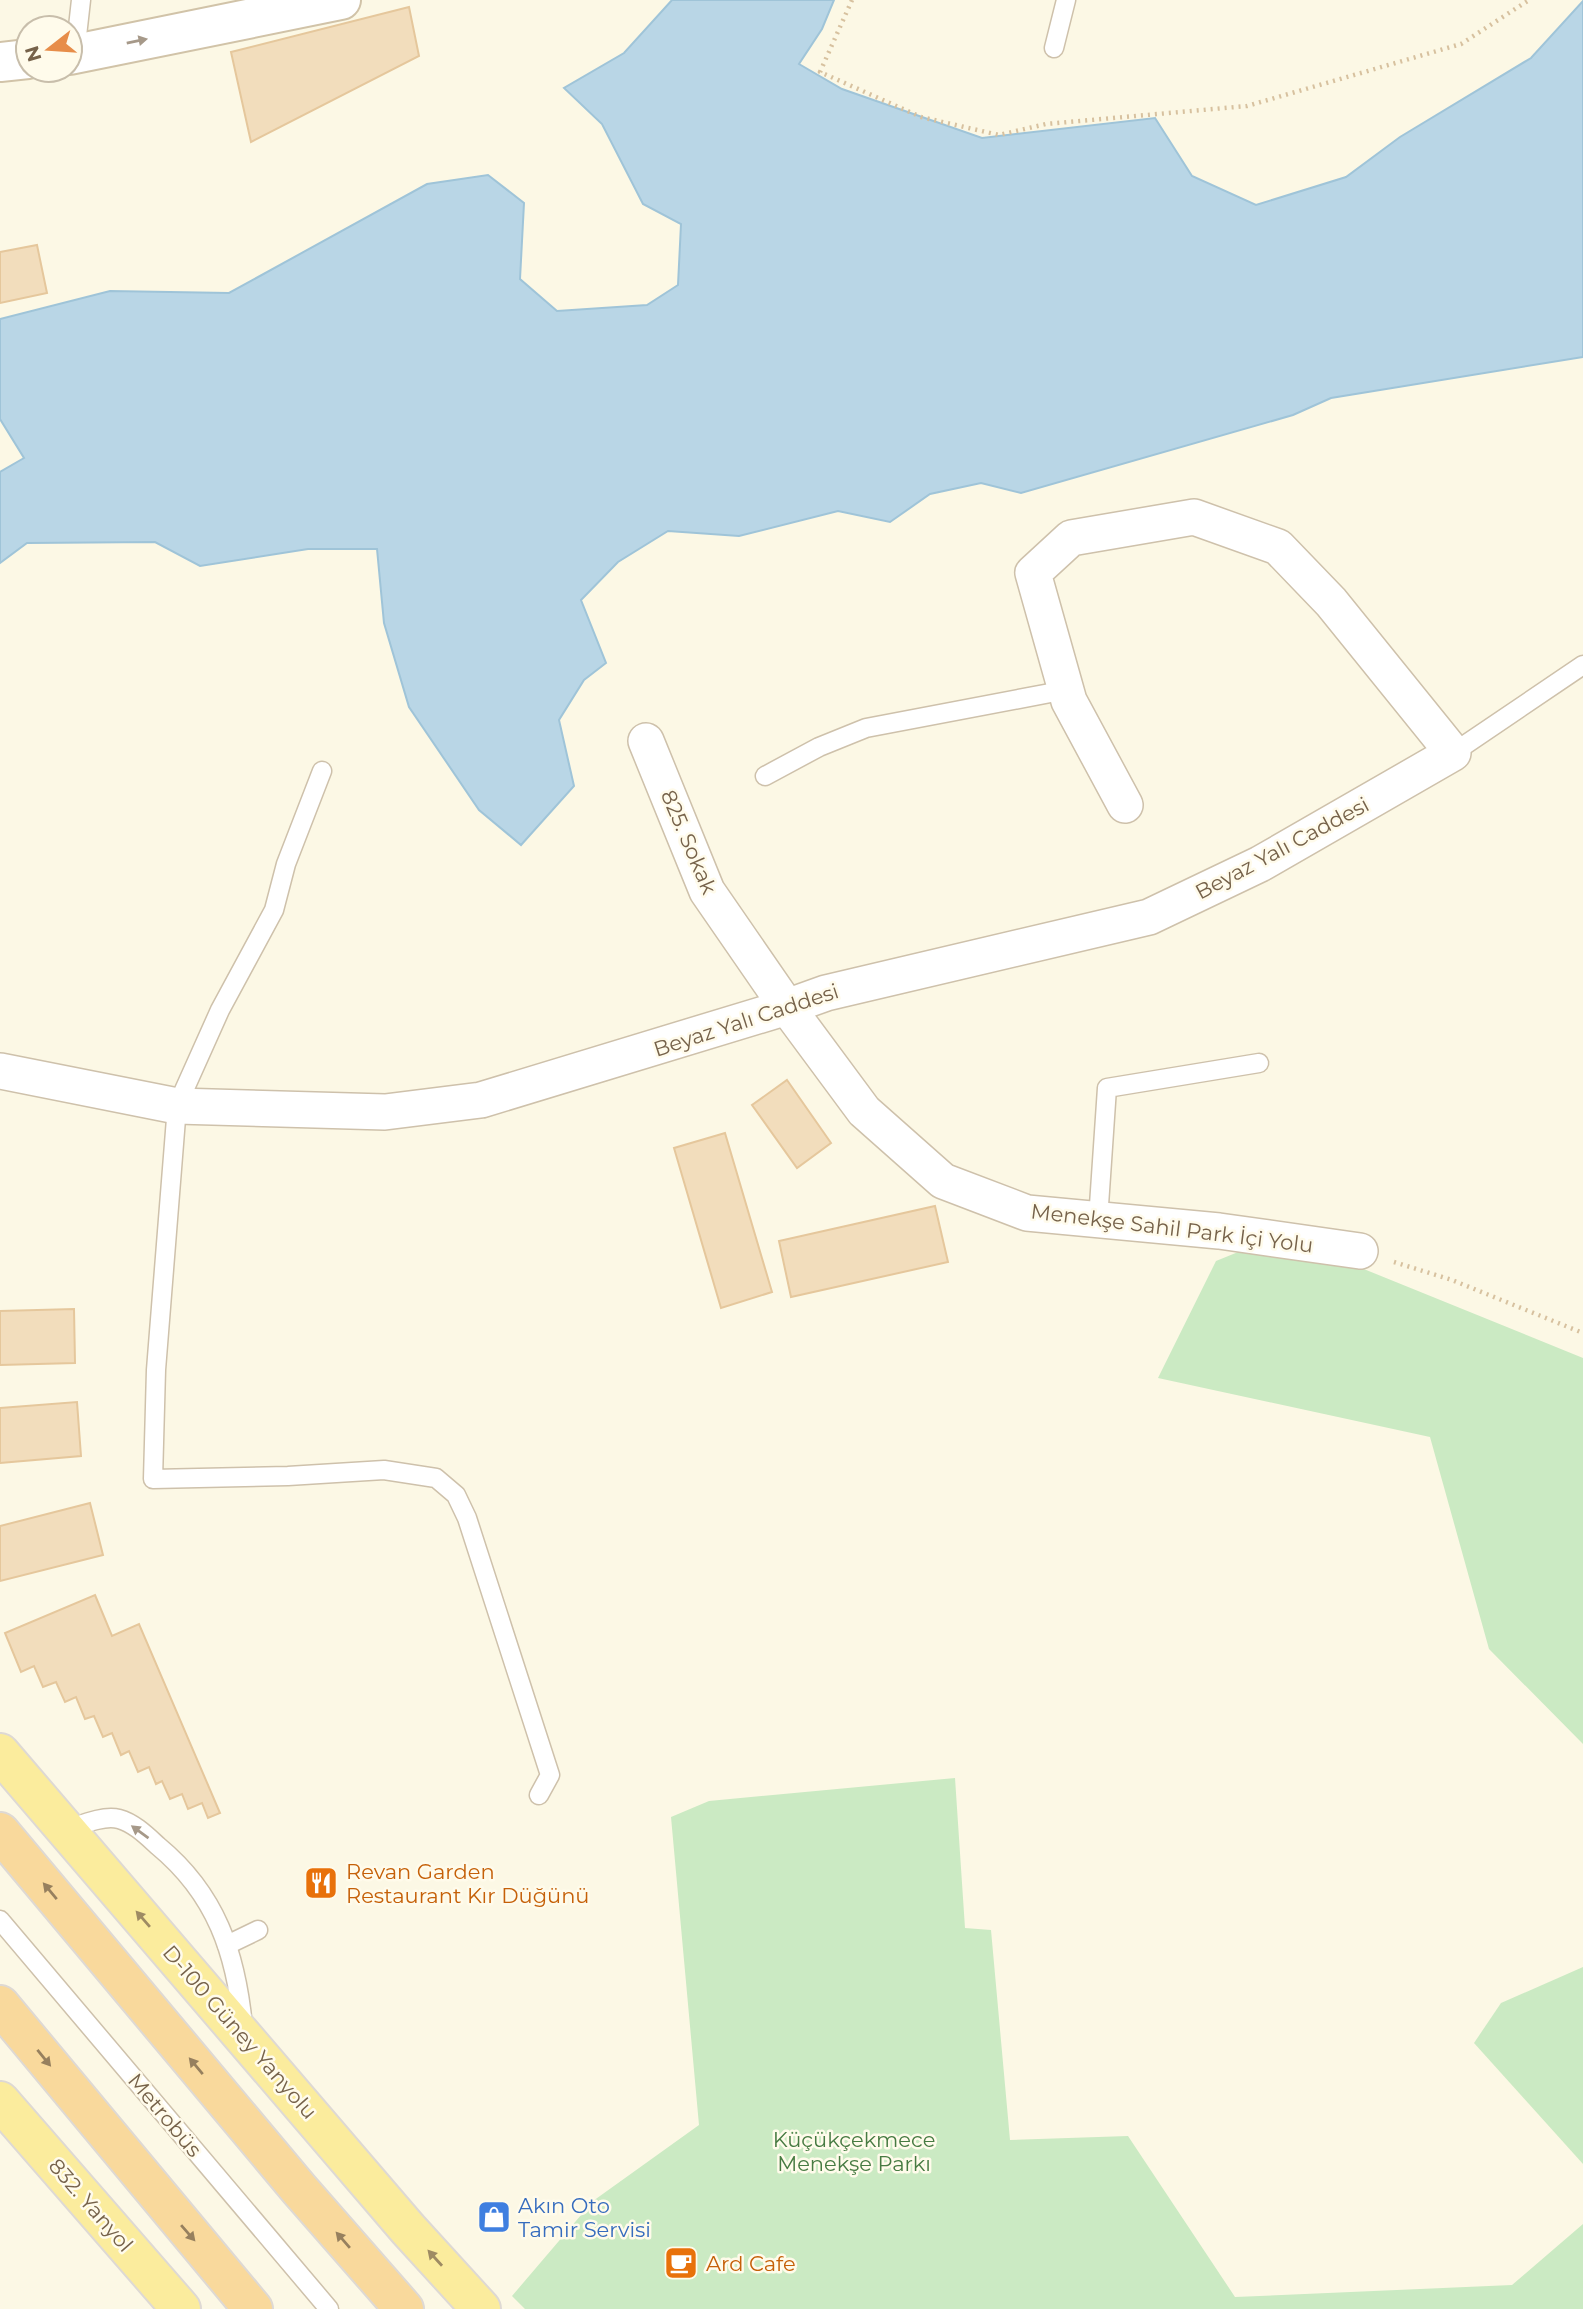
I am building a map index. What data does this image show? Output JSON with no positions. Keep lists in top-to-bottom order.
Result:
{
  "streets": {
    "main road": ["D-100 Güney Yanyolu", "832. Yanyol"],
    "street": ["825. Sokak", "Beyaz Yalı Caddesi", "Menekşe Sahil Park İçi Yolu"],
    "lane": ["Metrobüs"]
  },
  "crossings": [
    ["825. Sokak", "Beyaz Yalı Caddesi"],
    ["825. Sokak", "Menekşe Sahil Park İçi Yolu"],
    ["Beyaz Yalı Caddesi", "Menekşe Sahil Park İçi Yolu"]
  ],
  "one_way": ["D-100 Güney Yanyolu"],
  "parks": ["Küçükçekmece Menekşe Parkı"],
  "places": {
    "restaurant": ["Revan Garden Restaurant Kır Düğünü"],
    "shop": ["Akın Oto Tamir Servisi"],
    "cafe": ["Ard Cafe"]
  },
  "north": "left"
}
